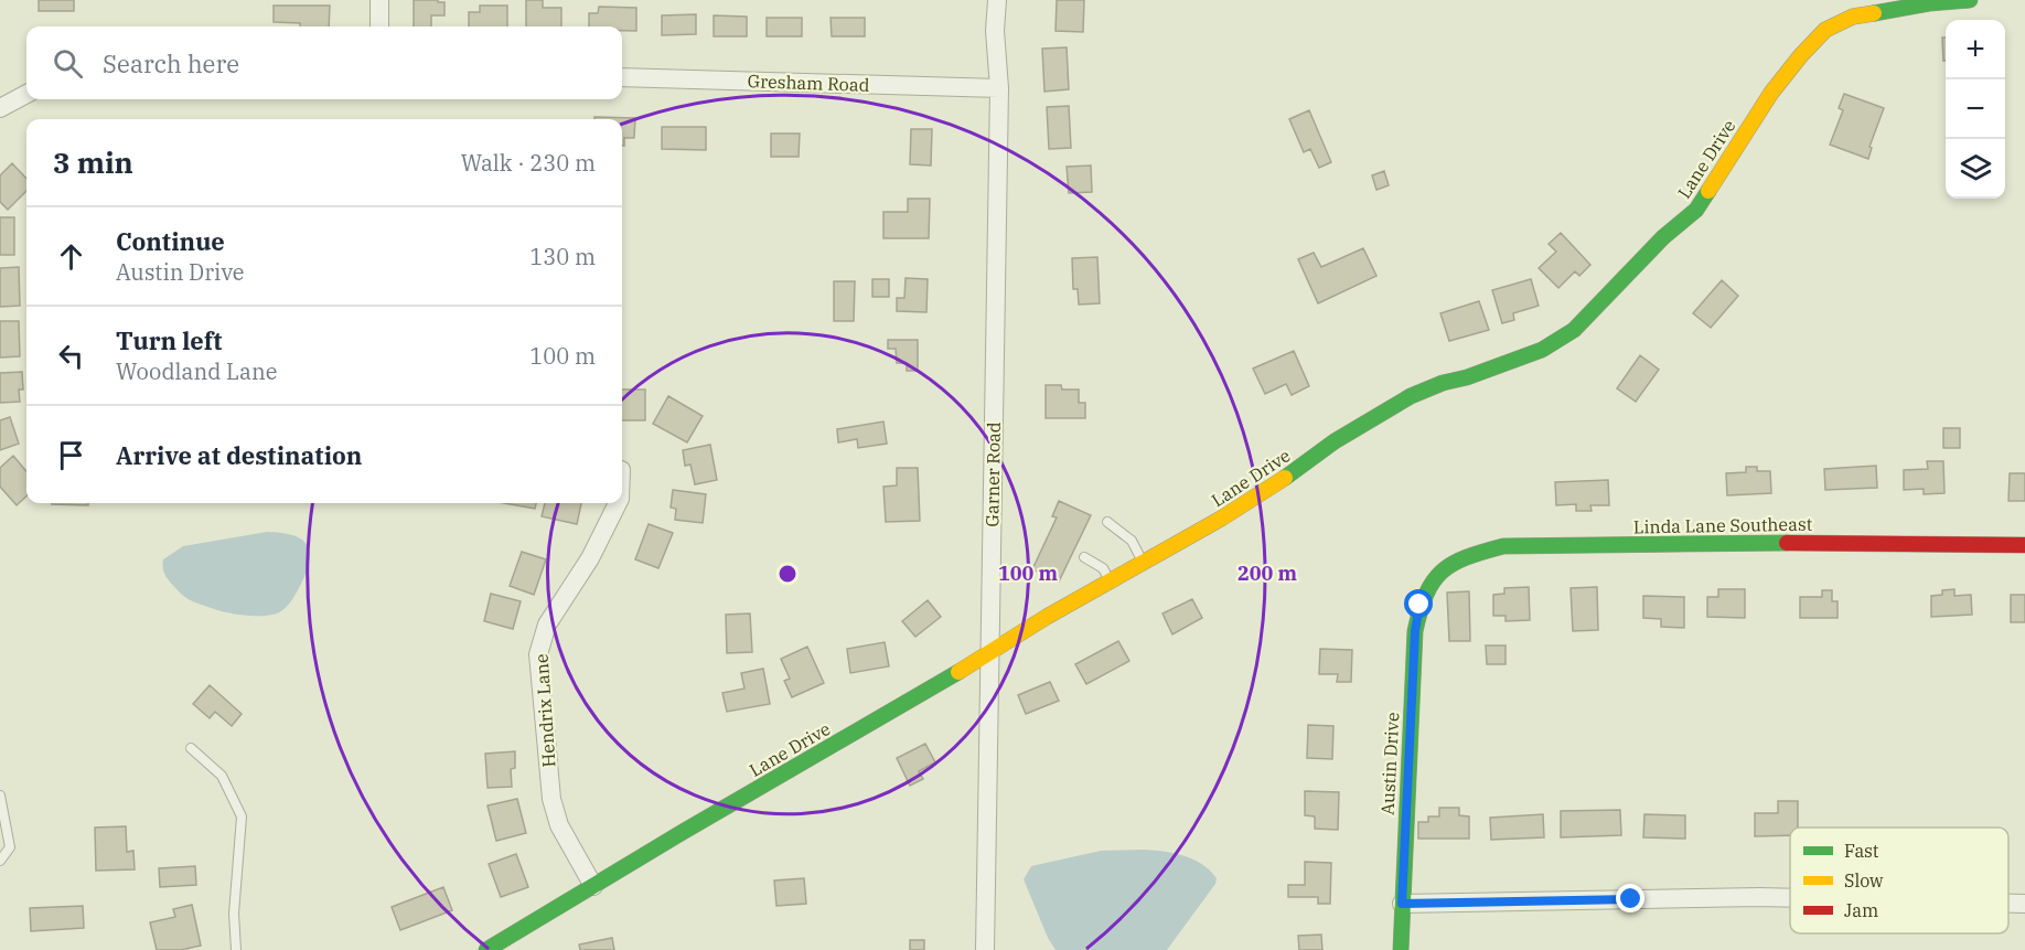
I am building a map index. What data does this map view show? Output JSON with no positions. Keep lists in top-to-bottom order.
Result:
{
  "streets": {
    "street": [
      "Gresham Road",
      "Lane Drive",
      "Garner Road",
      "Linda Lane Southeast",
      "Hendrix Lane",
      "Austin Drive"
    ]
  },
  "crossings": [
    ["Gresham Road", "Garner Road"],
    ["Lane Drive", "Garner Road"],
    ["Lane Drive", "Hendrix Lane"],
    ["Linda Lane Southeast", "Austin Drive"]
  ],
  "legend": ["Fast", "Slow", "Jam"],
  "page": {
    "map_buttons": ["+", "−"],
    "search": "Search here",
    "heading": ["3 min", "Walk · 230 m"],
    "list": [
      ["Continue", "Austin Drive", "130 m"],
      ["Turn left", "Woodland Lane", "100 m"],
      "Arrive at destination"
    ]
  },
  "rings": ["100 m", "200 m"]
}
